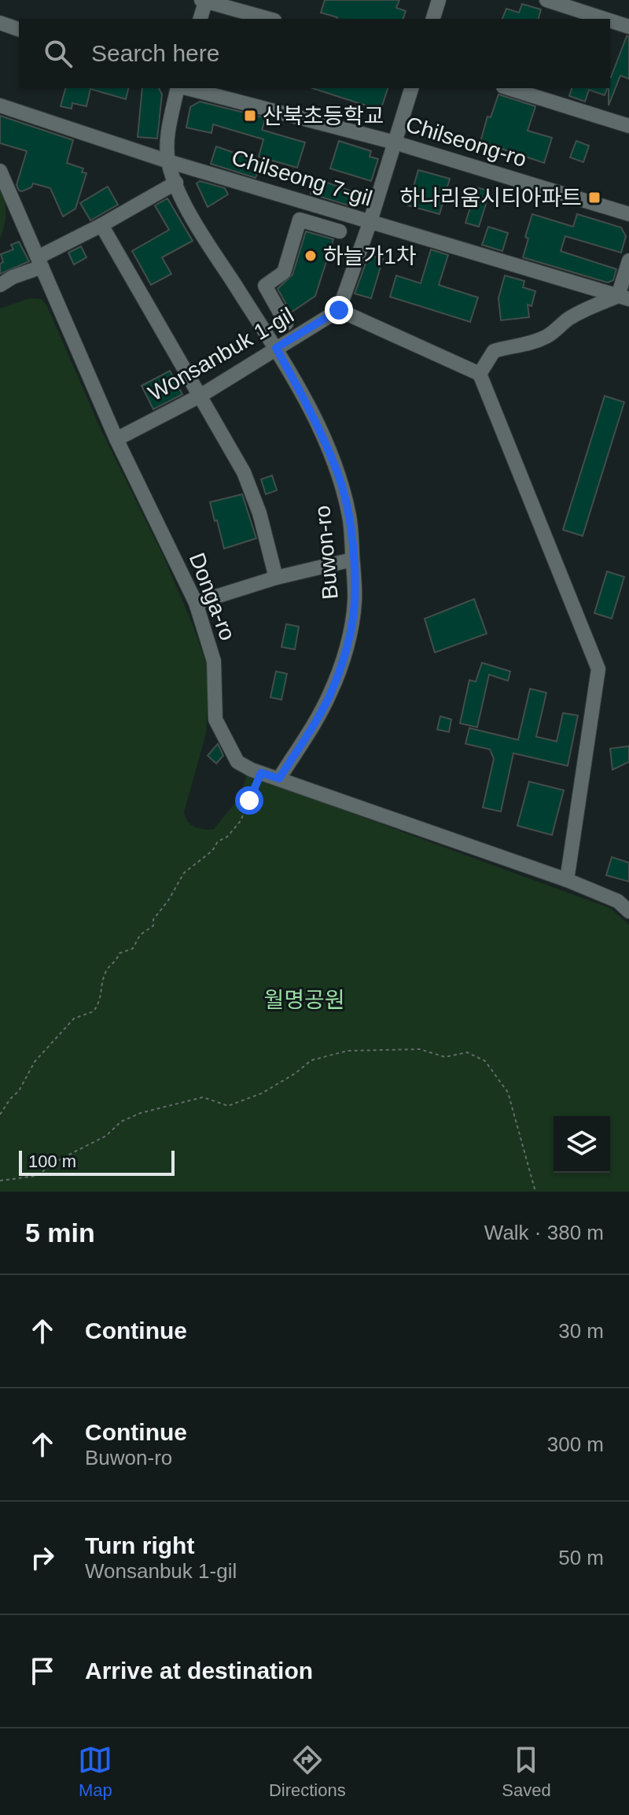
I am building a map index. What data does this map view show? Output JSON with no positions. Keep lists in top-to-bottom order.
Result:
{
  "streets": {
    "street": [
      "Chilseong-ro",
      "Chilseong 7-gil",
      "Wonsanbuk 1-gil",
      "Buwon-ro",
      "Donga-ro"
    ]
  },
  "crossings": [
    ["Chilseong 7-gil", "Buwon-ro"],
    ["Wonsanbuk 1-gil", "Buwon-ro"],
    ["Wonsanbuk 1-gil", "Donga-ro"],
    ["Buwon-ro", "Donga-ro"]
  ],
  "parks": ["월명공원"],
  "places": {
    "transit": ["산북초등학교", "하나리움시티아파트"],
    "other": ["하늘가1차"]
  },
  "scale_bar": "100 m",
  "page": {
    "search": "Search here",
    "scale": "100 m",
    "heading": ["5 min", "Walk · 380 m"],
    "list": [
      ["Continue", "30 m"],
      ["Continue", "Buwon-ro", "300 m"],
      ["Turn right", "Wonsanbuk 1-gil", "50 m"],
      "Arrive at destination"
    ],
    "nav": ["Map", "Directions", "Saved"]
  }
}
